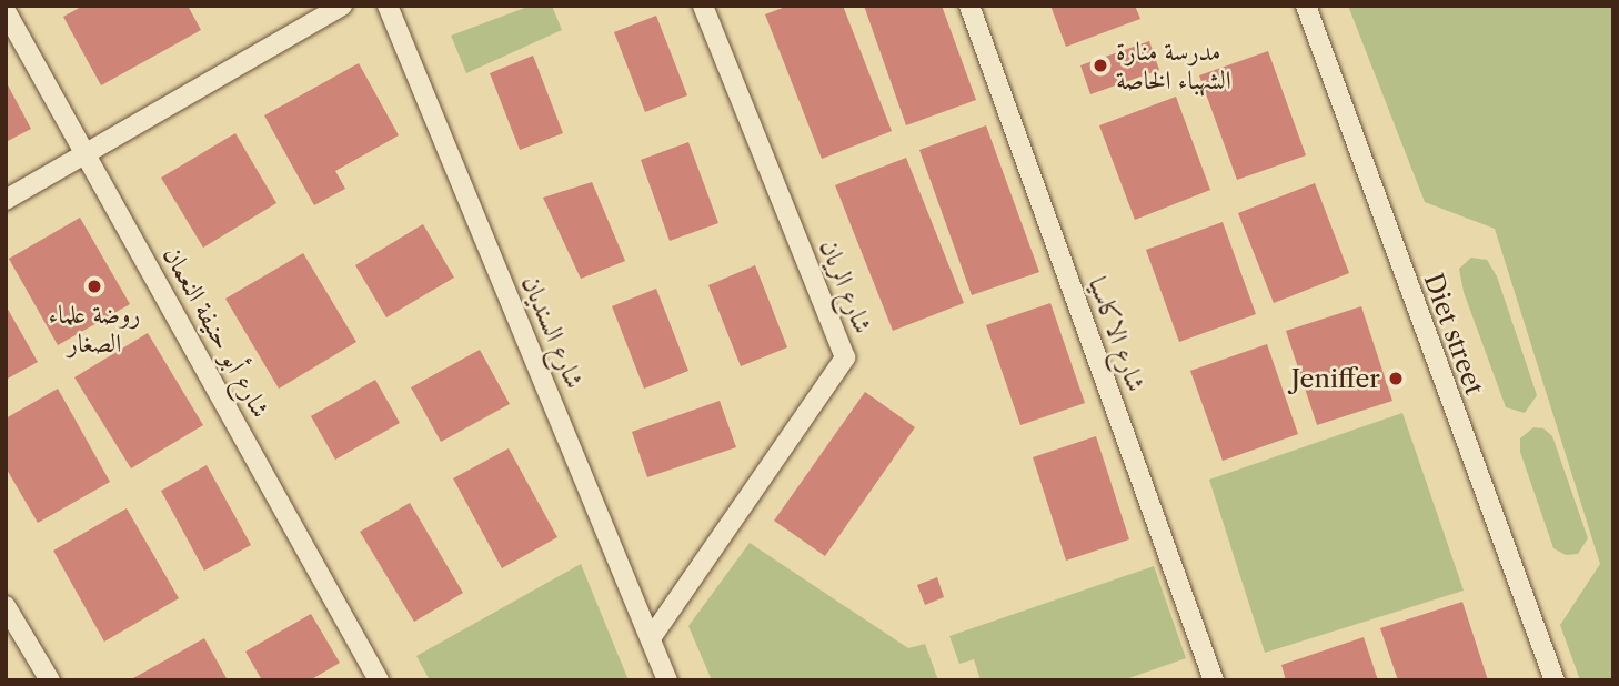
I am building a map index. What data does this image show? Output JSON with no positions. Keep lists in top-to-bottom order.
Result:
{
  "streets": {
    "street": [
      "شارع الريان",
      "شارع أبو حنيفة النعمان",
      "شارع السنديان",
      "شارع الاكاسيا",
      "Diet street"
    ]
  },
  "crossings": [
    ["شارع الريان", "شارع السنديان"]
  ],
  "places": ["مدرسة منارة الشهباء الخاصة", "روضة علماء الصغار", "Jeniffer"]
}
